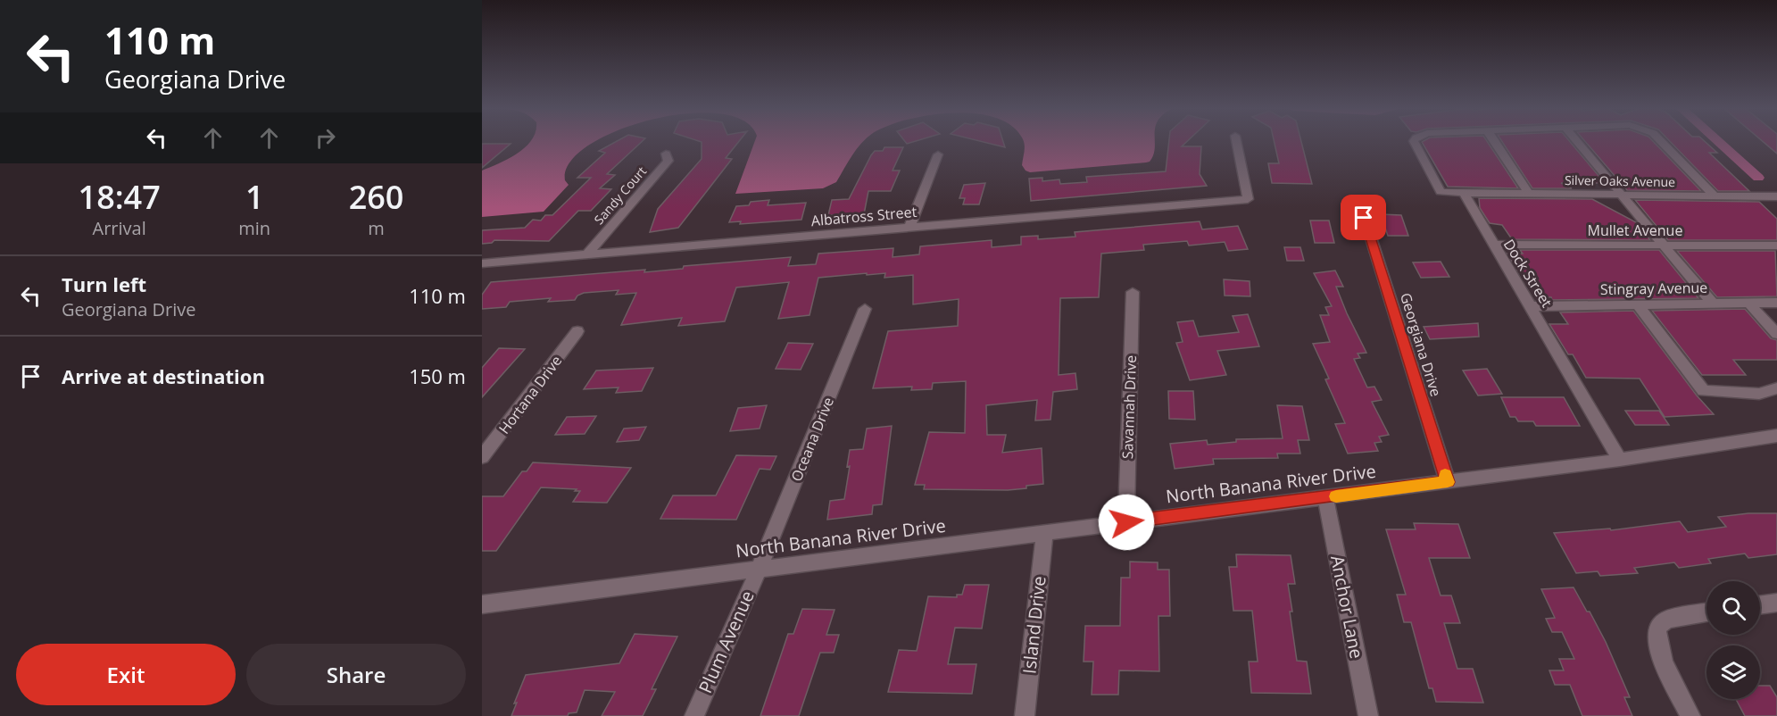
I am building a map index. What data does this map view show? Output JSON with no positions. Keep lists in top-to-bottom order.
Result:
{
  "streets": {
    "street": [
      "Silver Oaks Avenue",
      "Sandy Court",
      "Albatross Street",
      "Mullet Avenue",
      "Dock Street",
      "Stingray Avenue",
      "Georgiana Drive",
      "Hortana Drive",
      "Savannah Drive",
      "Oceana Drive",
      "North Banana River Drive",
      "Anchor Lane",
      "Island Drive",
      "Plum Avenue"
    ]
  },
  "crossings": [
    ["Silver Oaks Avenue", "Dock Street"],
    ["Sandy Court", "Albatross Street"],
    ["Mullet Avenue", "Dock Street"],
    ["Dock Street", "Stingray Avenue"],
    ["Dock Street", "North Banana River Drive"],
    ["Georgiana Drive", "North Banana River Drive"],
    ["Savannah Drive", "North Banana River Drive"],
    ["Oceana Drive", "North Banana River Drive"],
    ["Oceana Drive", "Plum Avenue"],
    ["North Banana River Drive", "Anchor Lane"],
    ["North Banana River Drive", "Island Drive"],
    ["North Banana River Drive", "Plum Avenue"]
  ],
  "page": {
    "turn": ["110 m", "Georgiana Drive"],
    "eta": [
      "18:47",
      "Arrival",
      "1",
      "min",
      "260",
      "m"
    ],
    "list": [
      {
        "name": "Turn left",
        "note": "Georgiana Drive",
        "value": "110 m"
      },
      {
        "name": "Arrive at destination",
        "value": "150 m"
      }
    ],
    "buttons": ["Exit", "Share"]
  }
}
